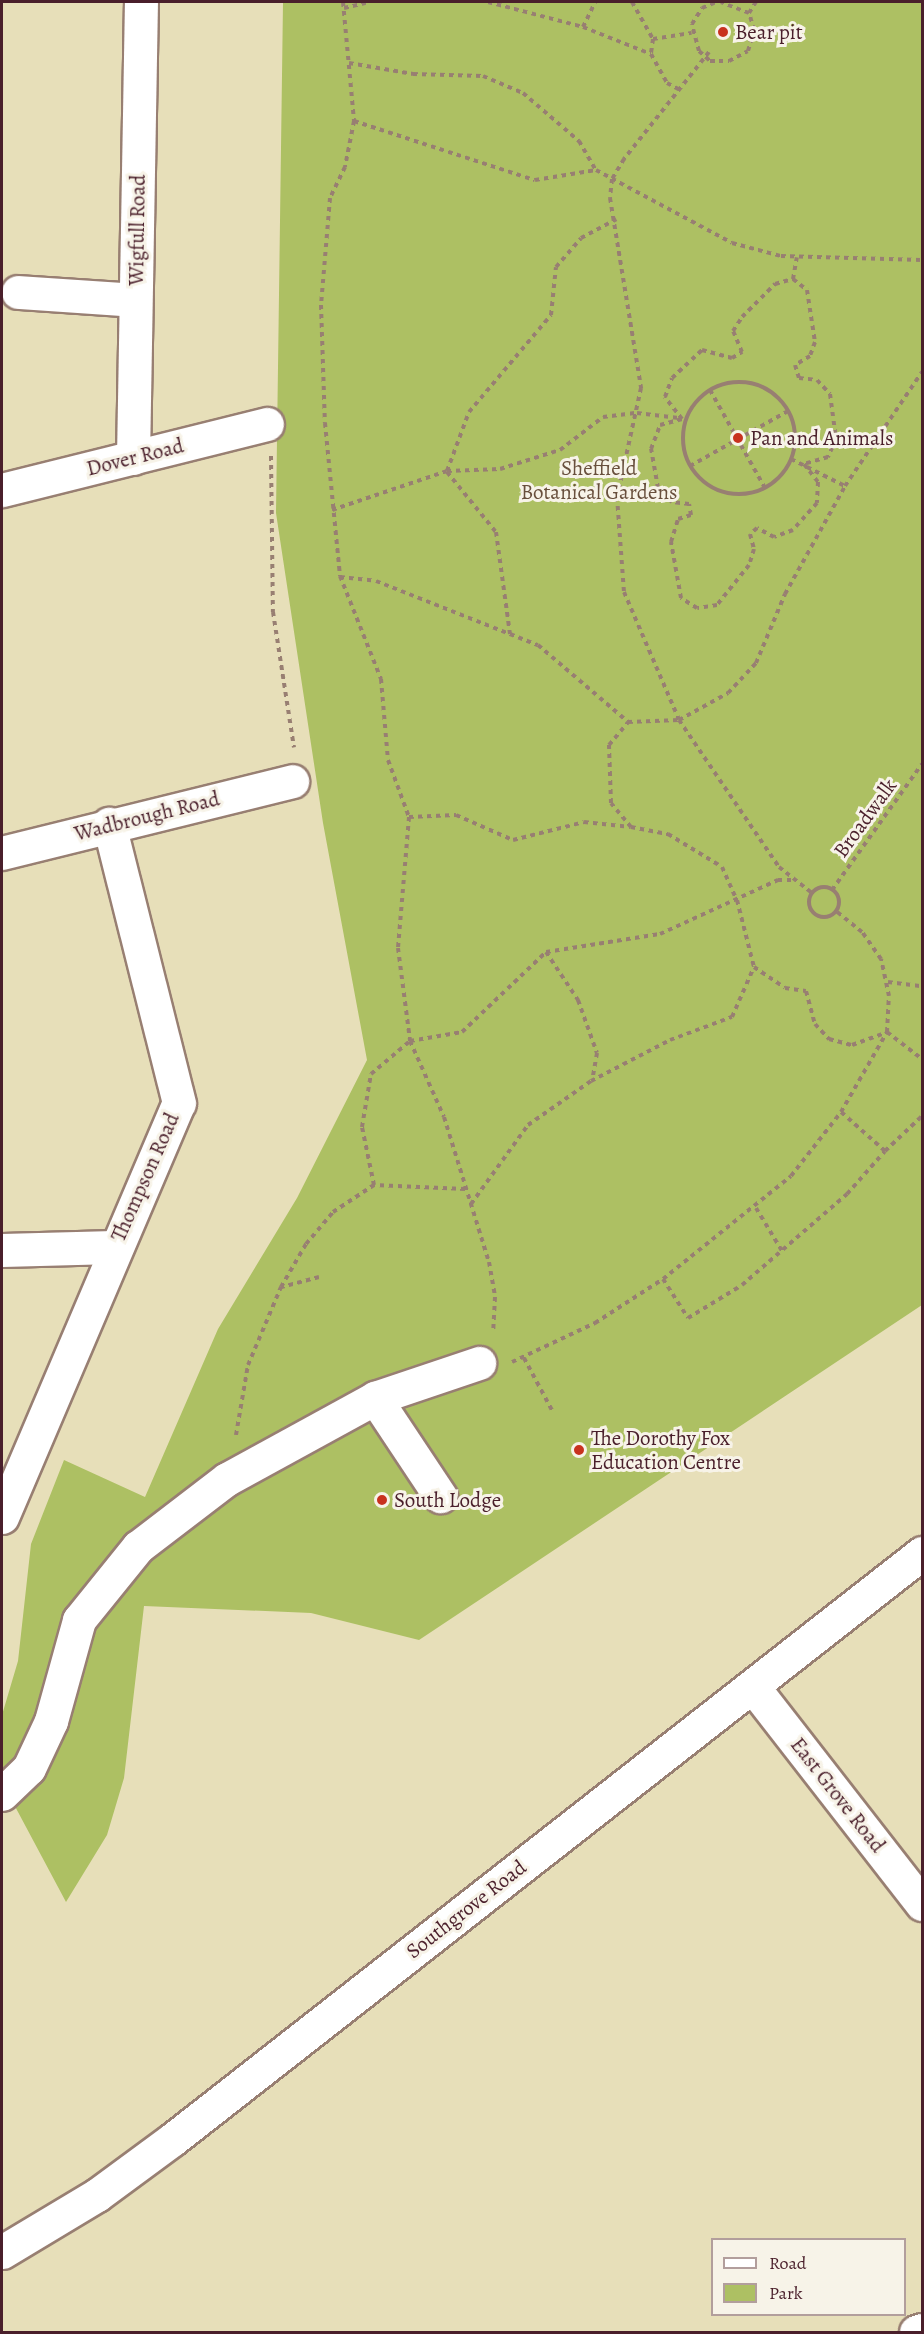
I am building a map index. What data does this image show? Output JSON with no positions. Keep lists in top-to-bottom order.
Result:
{
  "streets": {
    "street": [
      "Wigfull Road",
      "Dover Road",
      "Wadbrough Road",
      "Thompson Road",
      "East Grove Road",
      "Southgrove Road"
    ],
    "path": ["Broadwalk"]
  },
  "crossings": [
    ["Wigfull Road", "Dover Road"],
    ["Wadbrough Road", "Thompson Road"],
    ["East Grove Road", "Southgrove Road"]
  ],
  "parks": ["Sheffield Botanical Gardens"],
  "places": [
    "Bear pit",
    "Pan and Animals",
    "The Dorothy Fox Education Centre",
    "South Lodge"
  ],
  "legend": ["Road", "Park"]
}
